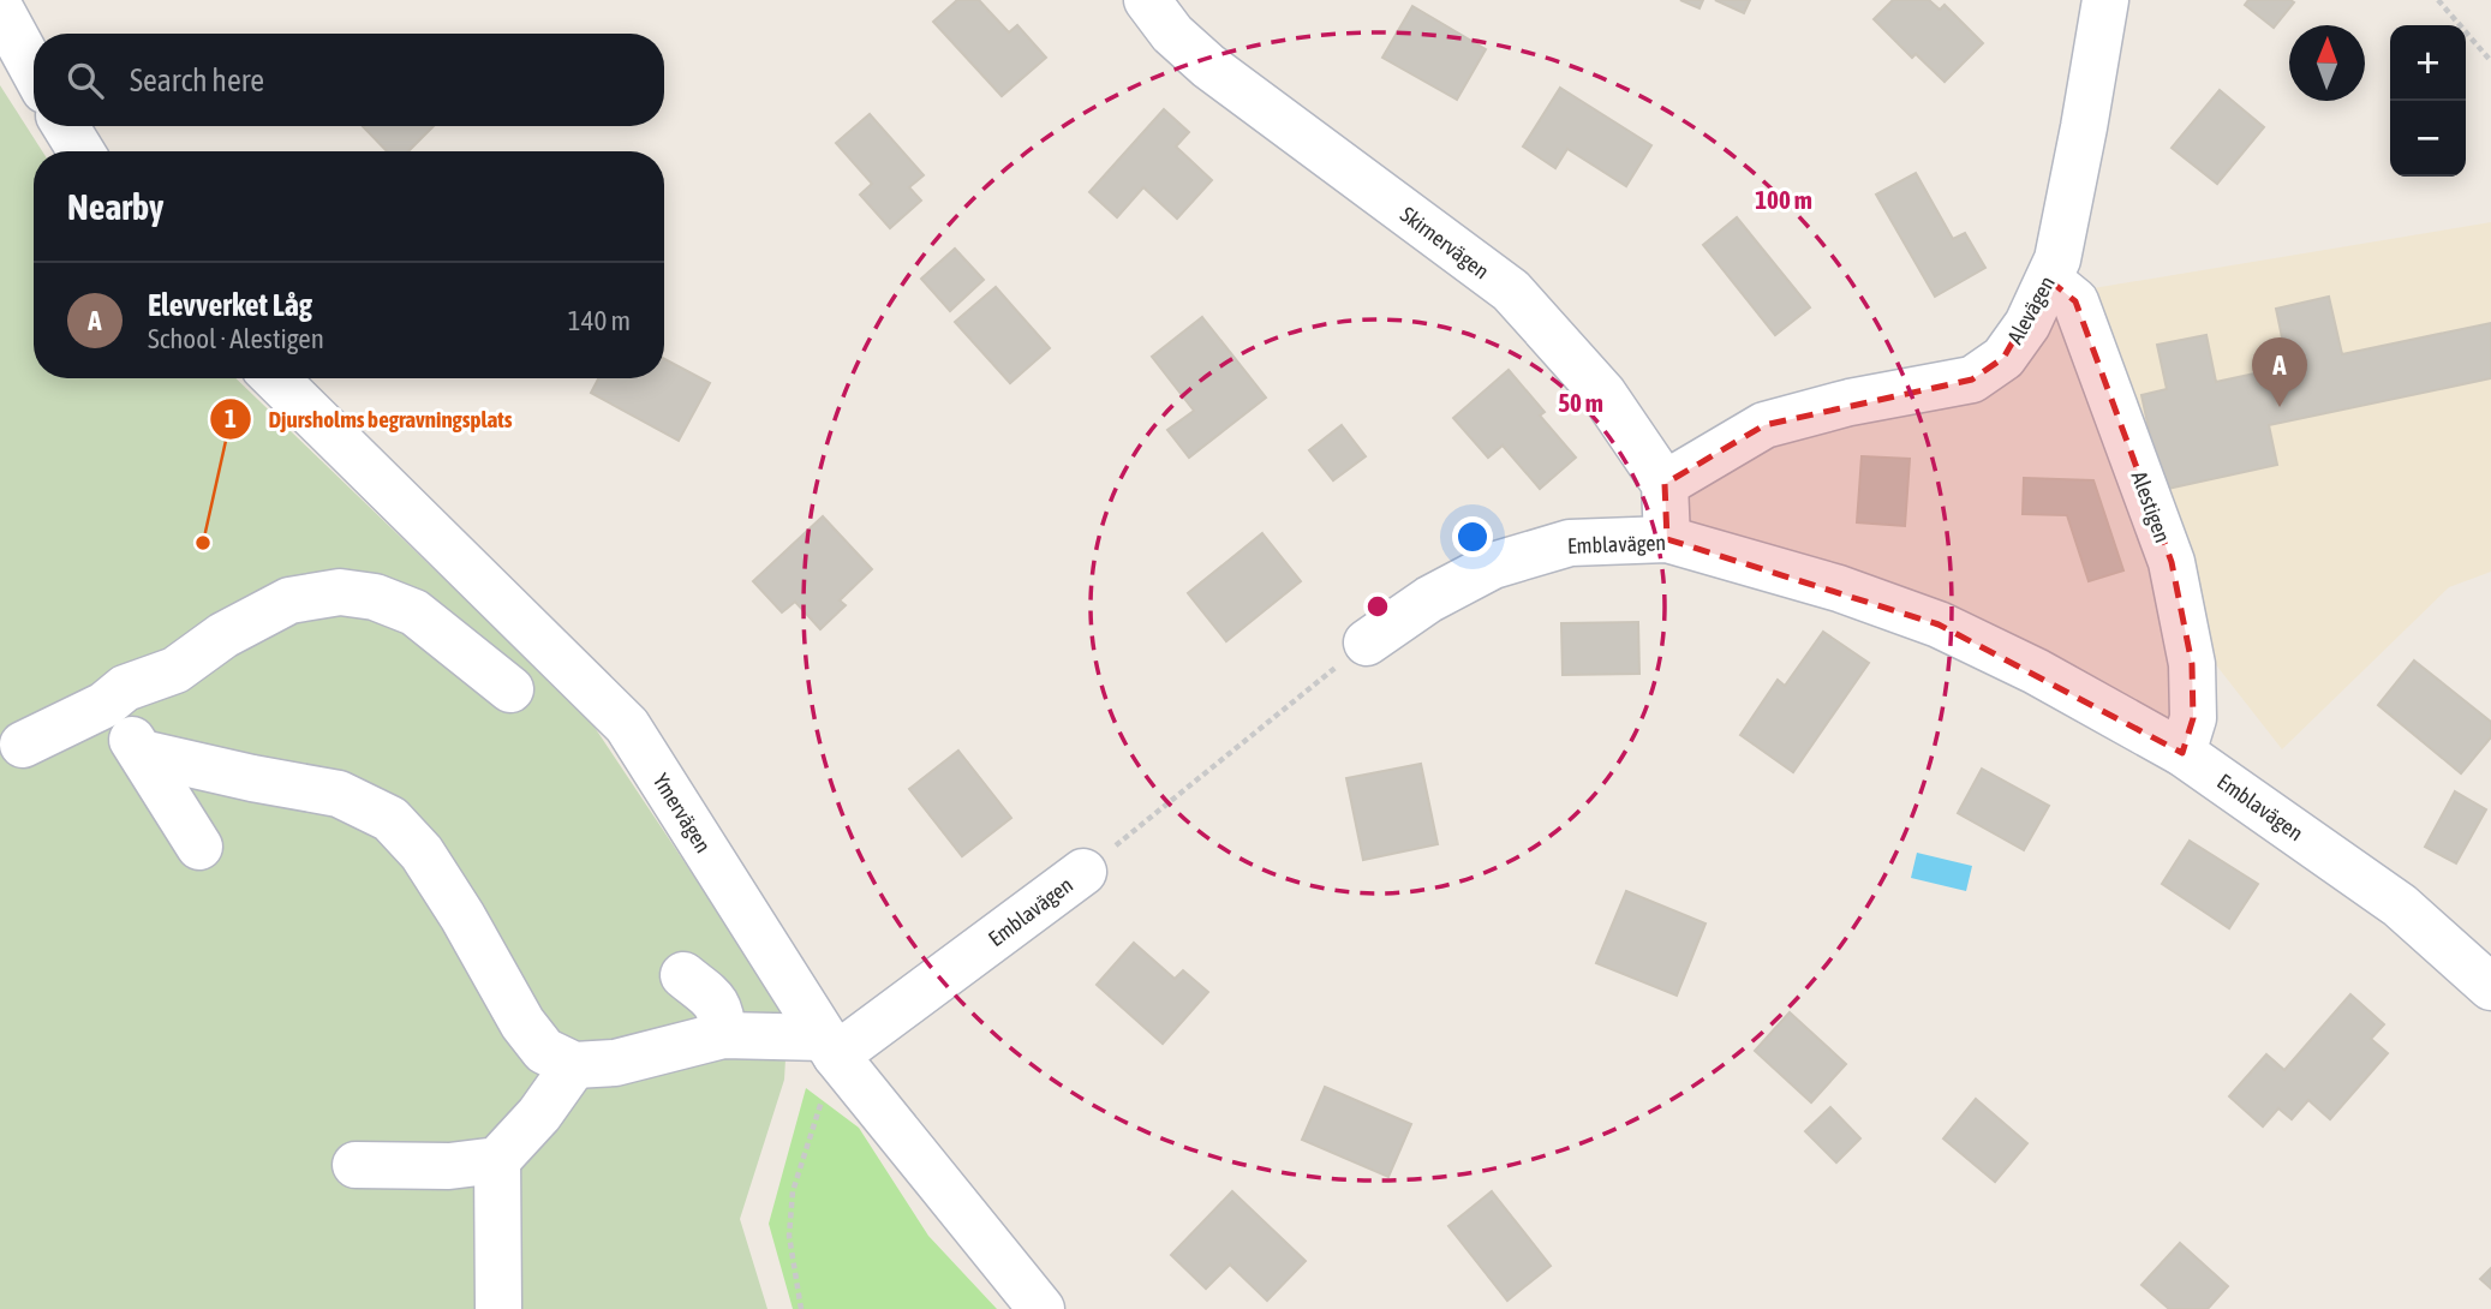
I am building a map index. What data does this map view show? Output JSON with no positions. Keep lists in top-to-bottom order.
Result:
{
  "streets": {
    "street": [
      "Skirnervägen",
      "Alevägen",
      "Alestigen",
      "Emblavägen",
      "Ymervägen"
    ]
  },
  "crossings": [
    ["Skirnervägen", "Alevägen"],
    ["Skirnervägen", "Emblavägen"],
    ["Alevägen", "Alestigen"],
    ["Alestigen", "Emblavägen"],
    ["Emblavägen", "Ymervägen"]
  ],
  "places": ["Djursholms begravningsplats"],
  "north": "top",
  "page": {
    "map_buttons": ["+", "−"],
    "search": "Search here",
    "heading": "Nearby",
    "list": [
      {
        "mark": "A",
        "name": "Elevverket Låg",
        "note": "School · Alestigen",
        "value": "140 m"
      }
    ],
    "pins": "A"
  },
  "rings": ["100 m", "50 m"]
}
